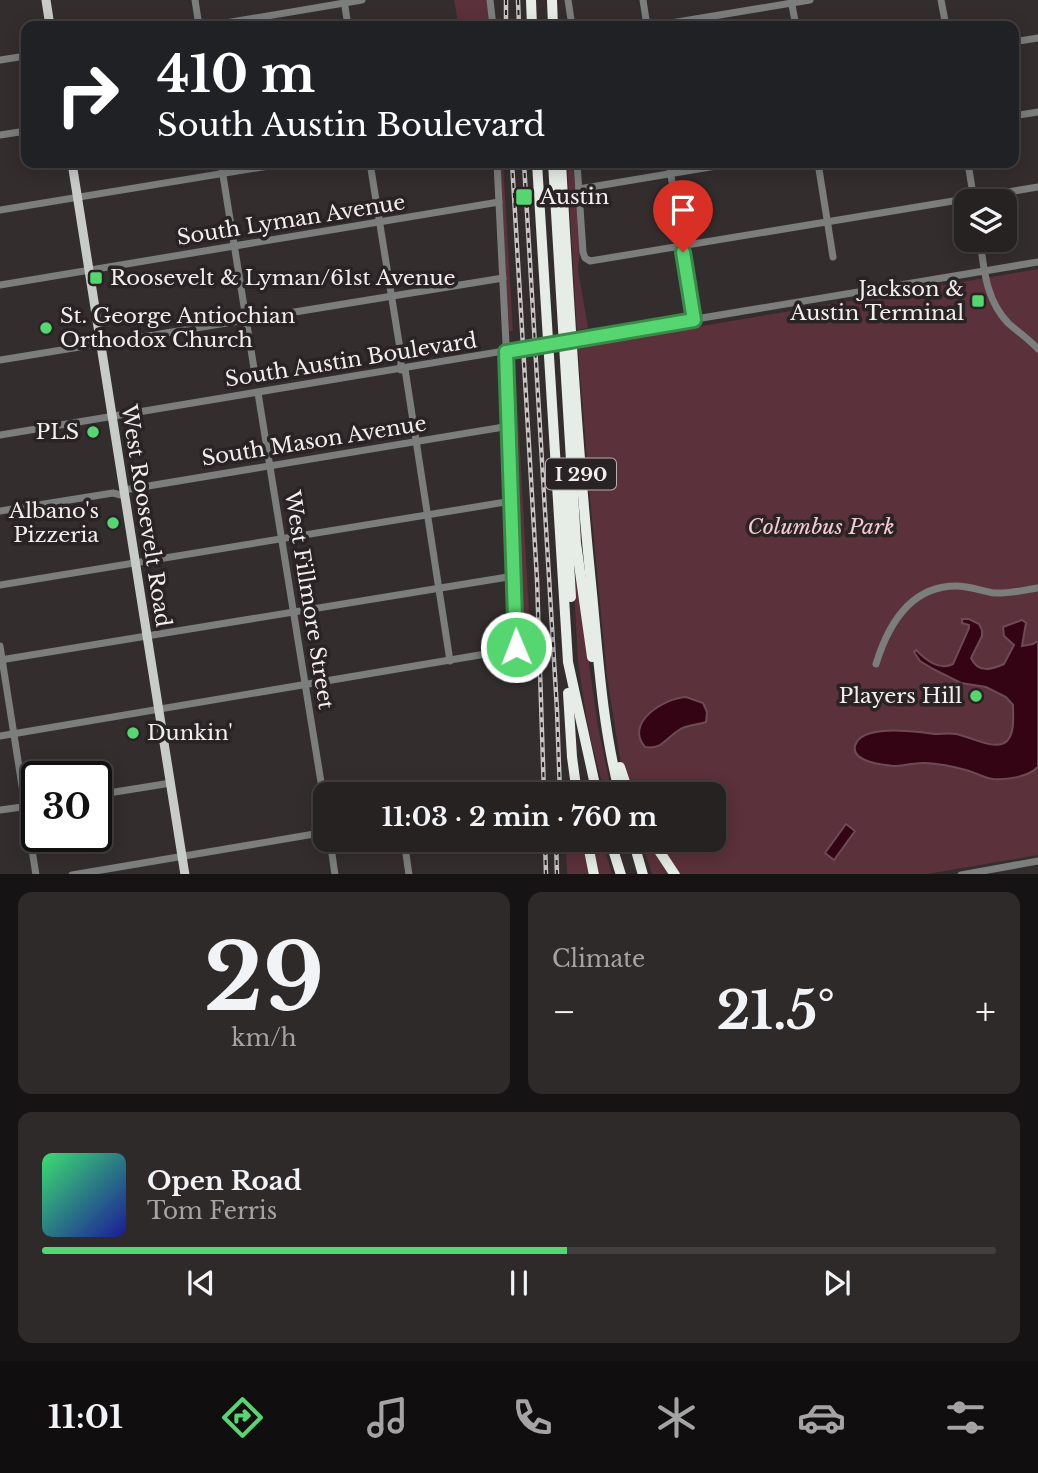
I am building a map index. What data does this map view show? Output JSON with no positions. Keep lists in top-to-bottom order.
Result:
{
  "streets": {
    "highway": ["I 290"],
    "main road": ["West Roosevelt Road"],
    "street": [
      "South Lyman Avenue",
      "South Austin Boulevard",
      "South Mason Avenue",
      "West Fillmore Street"
    ]
  },
  "crossings": [
    ["South Lyman Avenue", "West Roosevelt Road"],
    ["South Austin Boulevard", "West Roosevelt Road"],
    ["South Austin Boulevard", "West Fillmore Street"],
    ["South Mason Avenue", "West Roosevelt Road"],
    ["South Mason Avenue", "West Fillmore Street"]
  ],
  "parks": ["Columbus Park"],
  "places": {
    "transit": ["Austin", "Roosevelt & Lyman/61st Avenue", "Jackson & Austin Terminal"],
    "other": [
      "St. George Antiochian Orthodox Church",
      "PLS",
      "Albano's Pizzeria",
      "Players Hill",
      "Dunkin'"
    ]
  },
  "page": {
    "turn": ["410 m", "South Austin Boulevard"],
    "limit": "30",
    "trip": "11:03 · 2 min · 760 m",
    "tile": [
      ["29", "km/h"],
      "Climate"
    ],
    "heat": ["−", "21.5°", "+"],
    "song": ["Open Road", "Tom Ferris"],
    "tabs": "11:01"
  }
}
